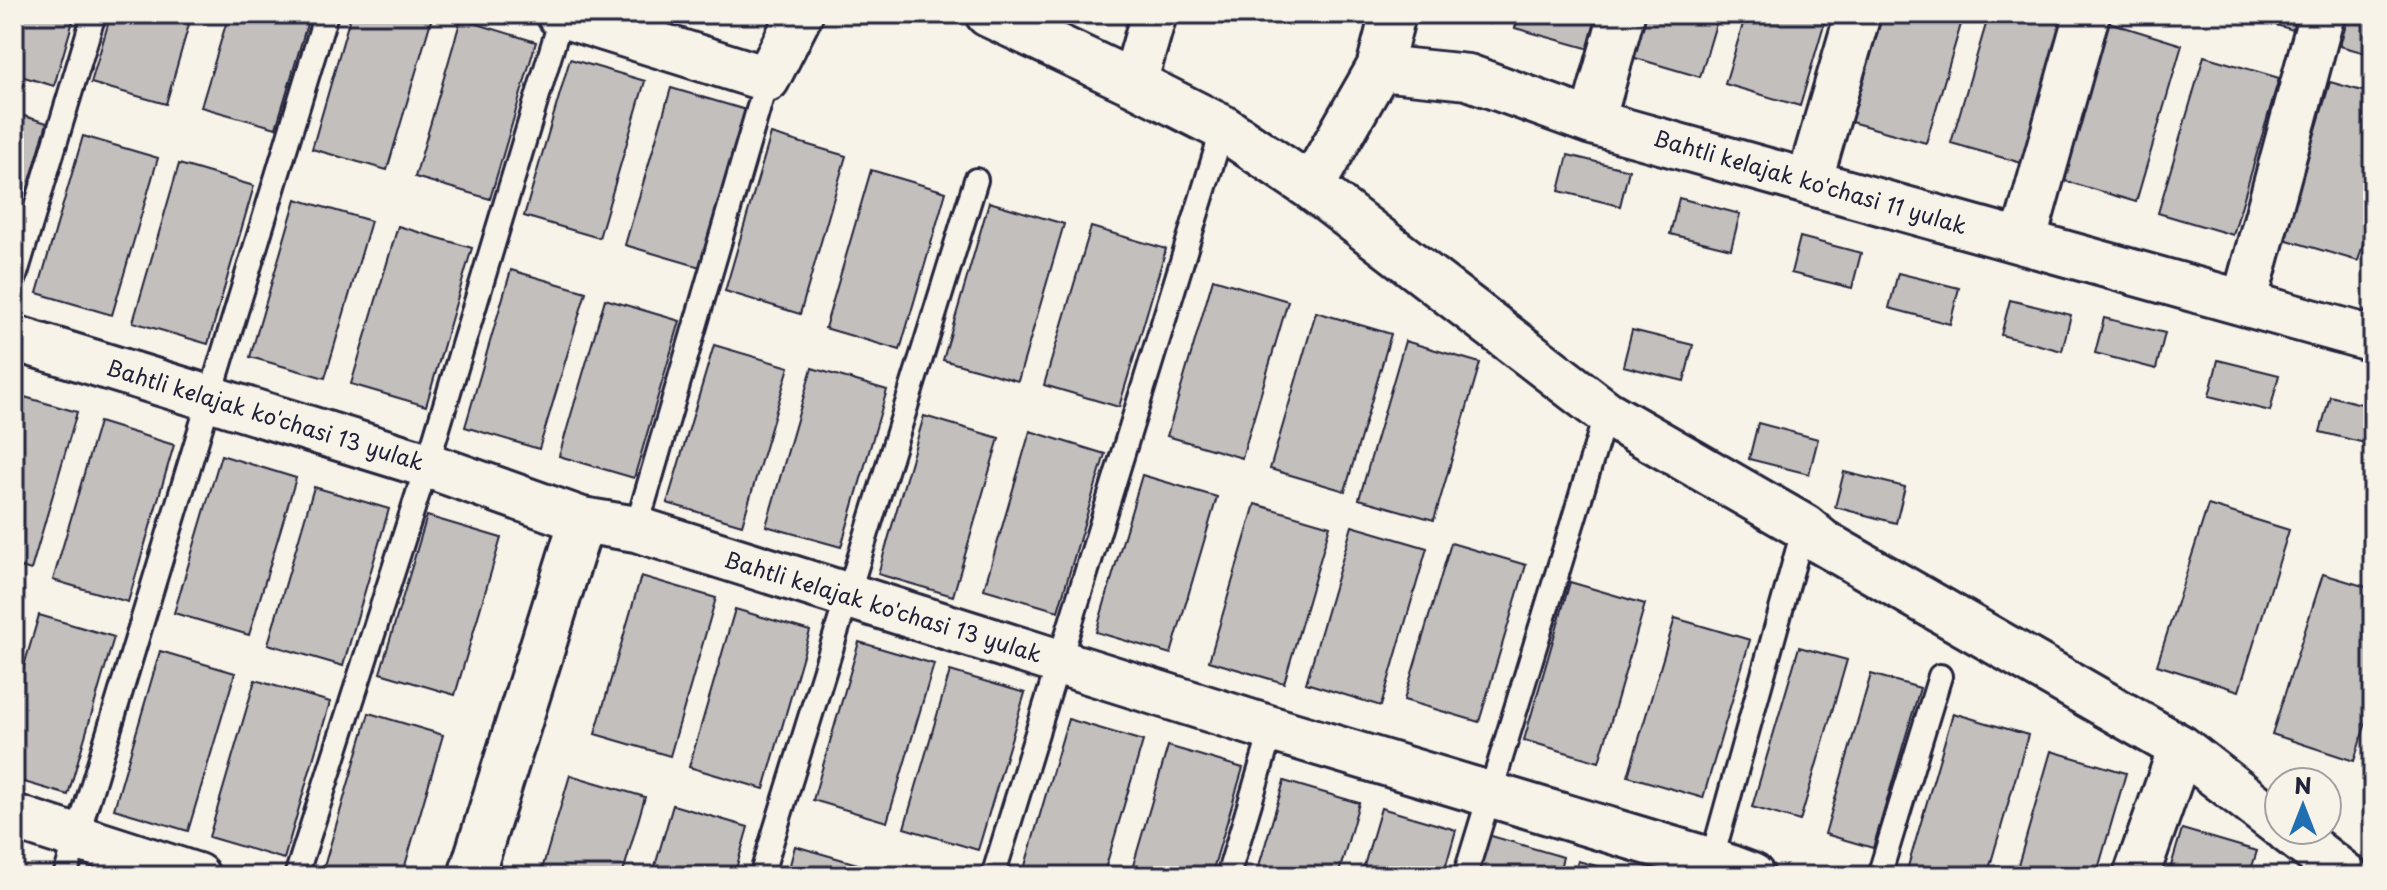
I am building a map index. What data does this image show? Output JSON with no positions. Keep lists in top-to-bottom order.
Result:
{
  "streets": {
    "street": ["Bahtli kelajak ko'chasi 11 yulak", "Bahtli kelajak ko'chasi 13 yulak"]
  },
  "north": "top"
}
